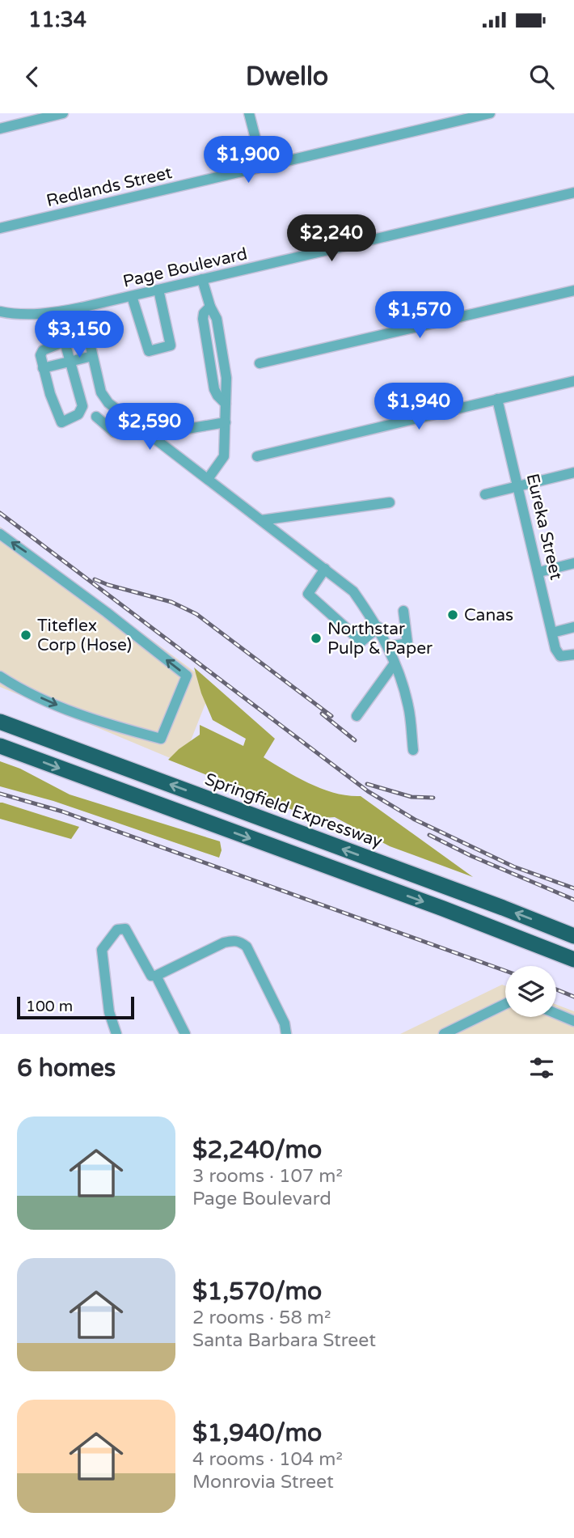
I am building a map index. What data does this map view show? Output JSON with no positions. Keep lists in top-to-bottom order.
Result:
{
  "streets": {
    "highway": ["Springfield Expressway"],
    "street": ["Redlands Street", "Page Boulevard", "Eureka Street"]
  },
  "places": ["Canas", "Titeflex Corp (Hose)", "Northstar Pulp & Paper"],
  "scale_bar": "100 m",
  "page": {
    "status": "11:34",
    "header": "Dwello",
    "price": [
      "$1,900",
      "$2,240",
      "$1,570",
      "$3,150",
      "$1,940",
      "$2,590"
    ],
    "scale": "100 m",
    "heading": "6 homes",
    "list": [
      {
        "name": "$2,240/mo",
        "note": "3 rooms · 107 m² · Page Boulevard"
      },
      {
        "name": "$1,570/mo",
        "note": "2 rooms · 58 m² · Santa Barbara Street"
      },
      {
        "name": "$1,940/mo",
        "note": "4 rooms · 104 m² · Monrovia Street"
      }
    ]
  }
}
